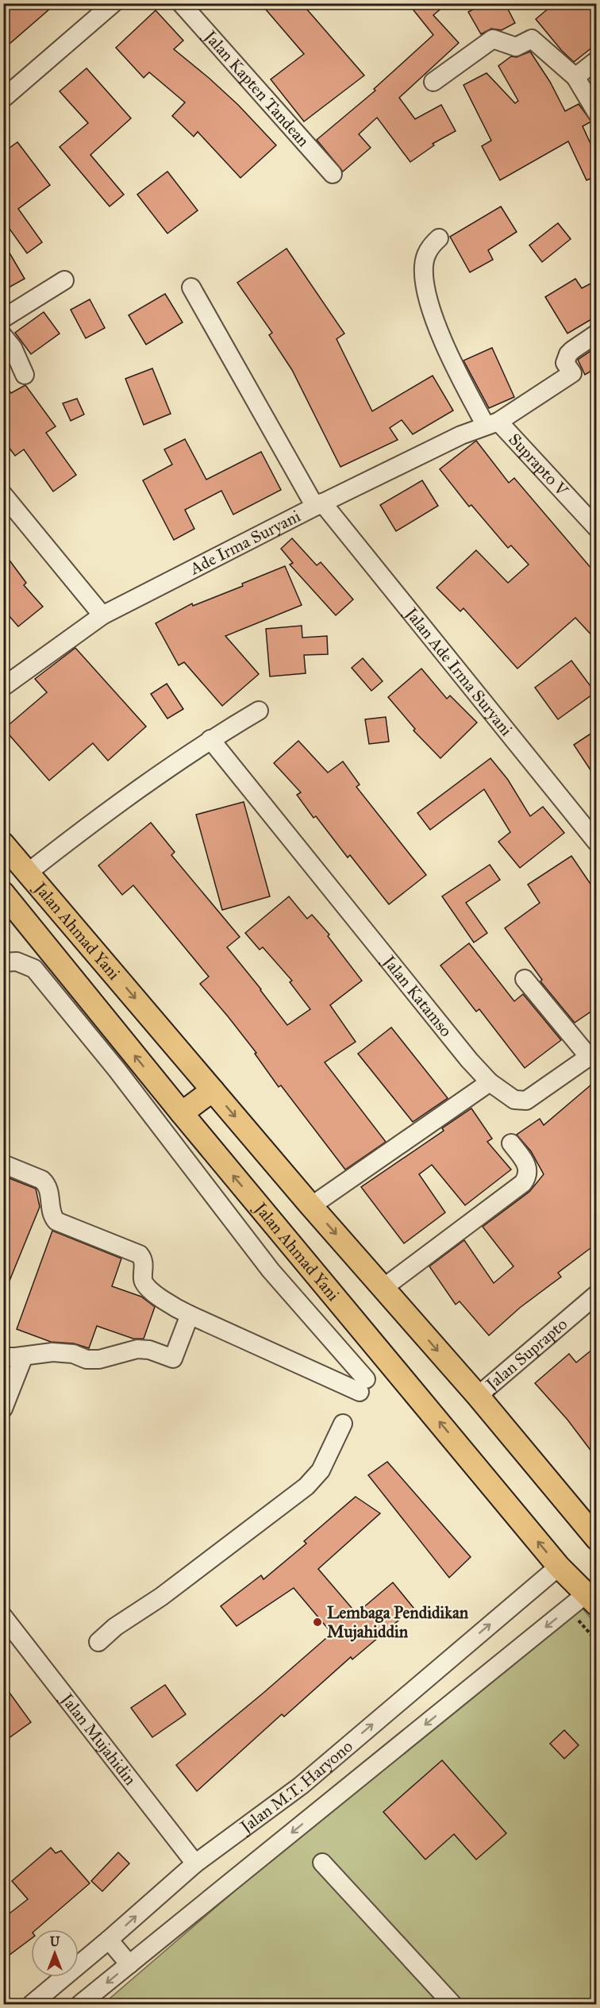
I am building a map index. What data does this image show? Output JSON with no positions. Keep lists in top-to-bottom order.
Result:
{
  "streets": {
    "main road": ["Jalan Ahmad Yani"],
    "street": [
      "Jalan Kapten Tandean",
      "Suprapto V",
      "Ade Irma Suryani",
      "Jalan Ade Irma Suryani",
      "Jalan Katamso",
      "Jalan Suprapto",
      "Jalan Mujahidin",
      "Jalan M.T. Haryono"
    ]
  },
  "crossings": [
    ["Suprapto V", "Ade Irma Suryani"],
    ["Ade Irma Suryani", "Jalan Ade Irma Suryani"],
    ["Jalan Ahmad Yani", "Jalan Suprapto"],
    ["Jalan Ahmad Yani", "Jalan M.T. Haryono"],
    ["Jalan Mujahidin", "Jalan M.T. Haryono"]
  ],
  "places": ["Lembaga Pendidikan Mujahiddin"],
  "north": "top"
}
